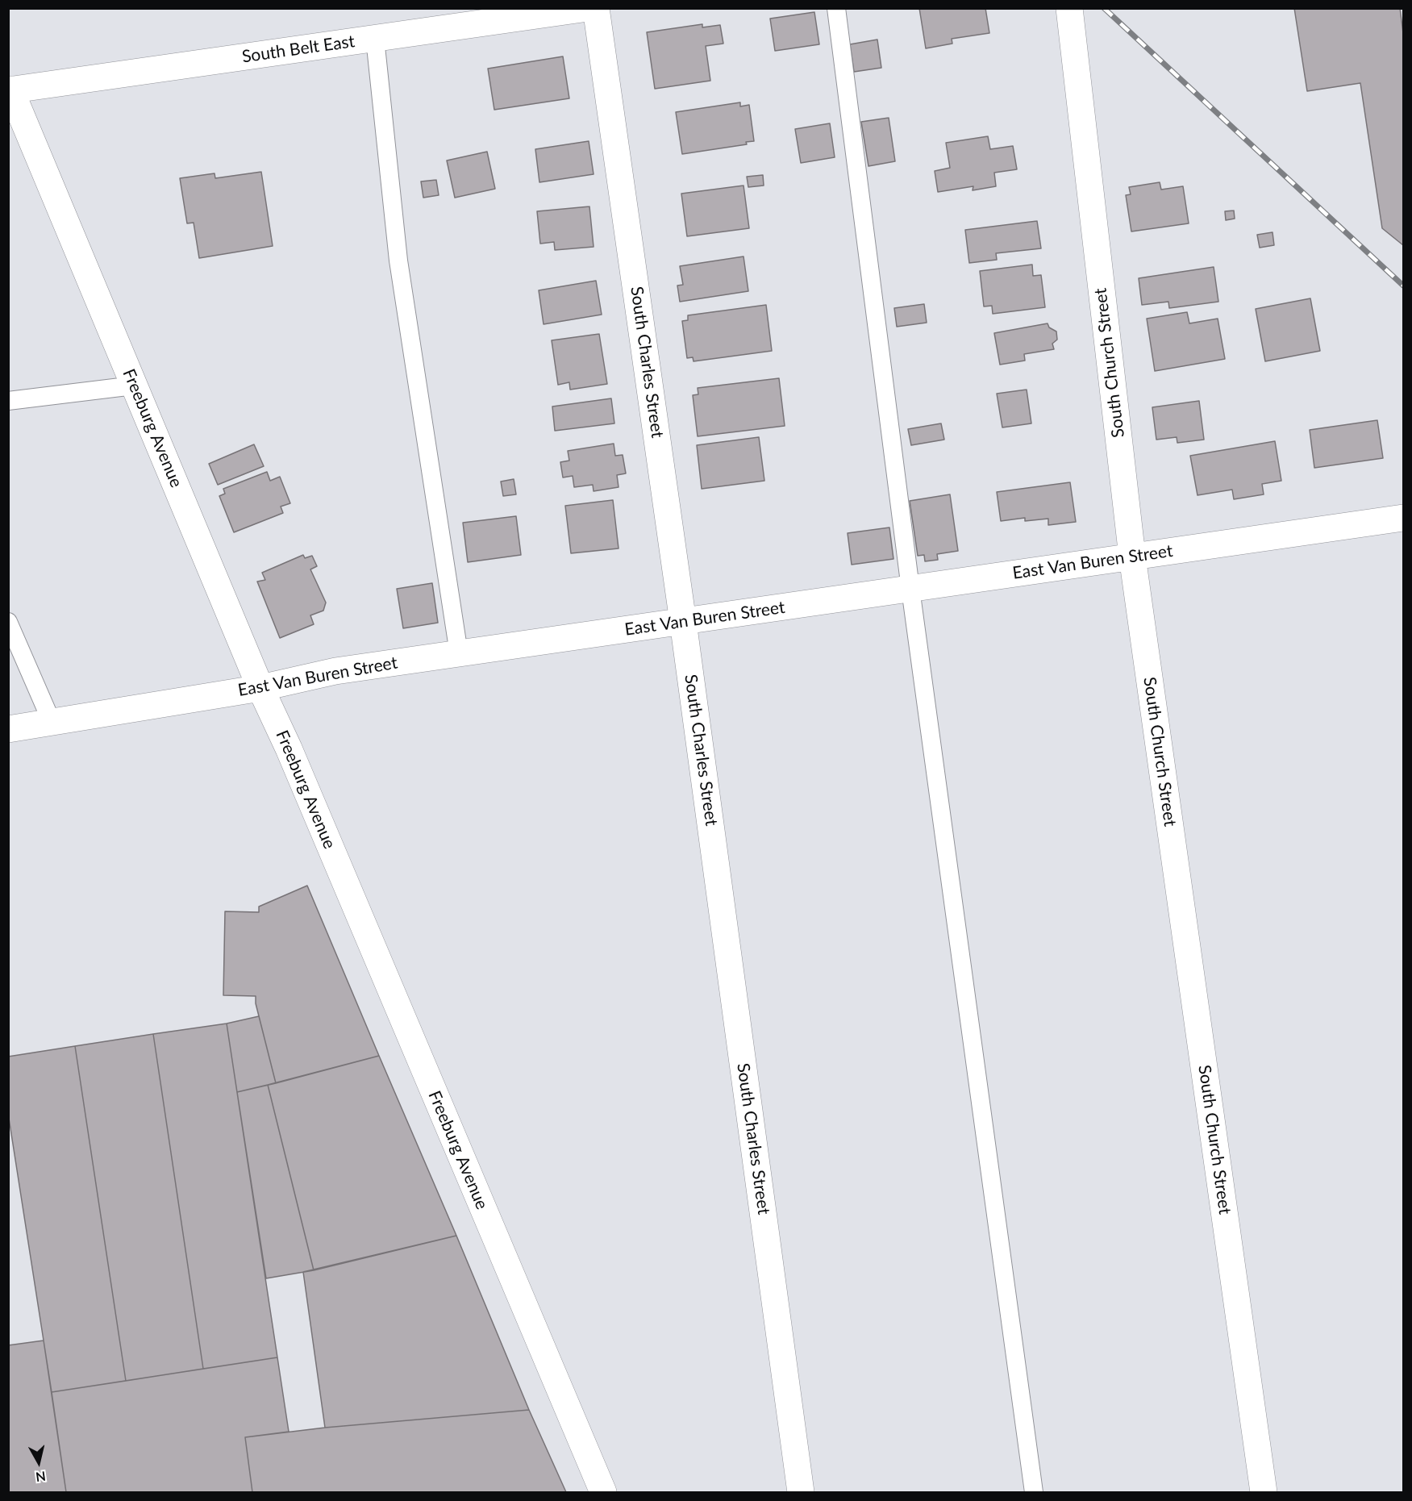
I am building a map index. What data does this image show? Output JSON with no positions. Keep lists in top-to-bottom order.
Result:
{
  "streets": {
    "street": [
      "South Belt East",
      "South Charles Street",
      "South Church Street",
      "Freeburg Avenue",
      "East Van Buren Street"
    ]
  },
  "crossings": [
    ["South Belt East", "Freeburg Avenue"],
    ["South Charles Street", "East Van Buren Street"],
    ["South Church Street", "East Van Buren Street"],
    ["Freeburg Avenue", "East Van Buren Street"]
  ],
  "north": "bottom"
}
